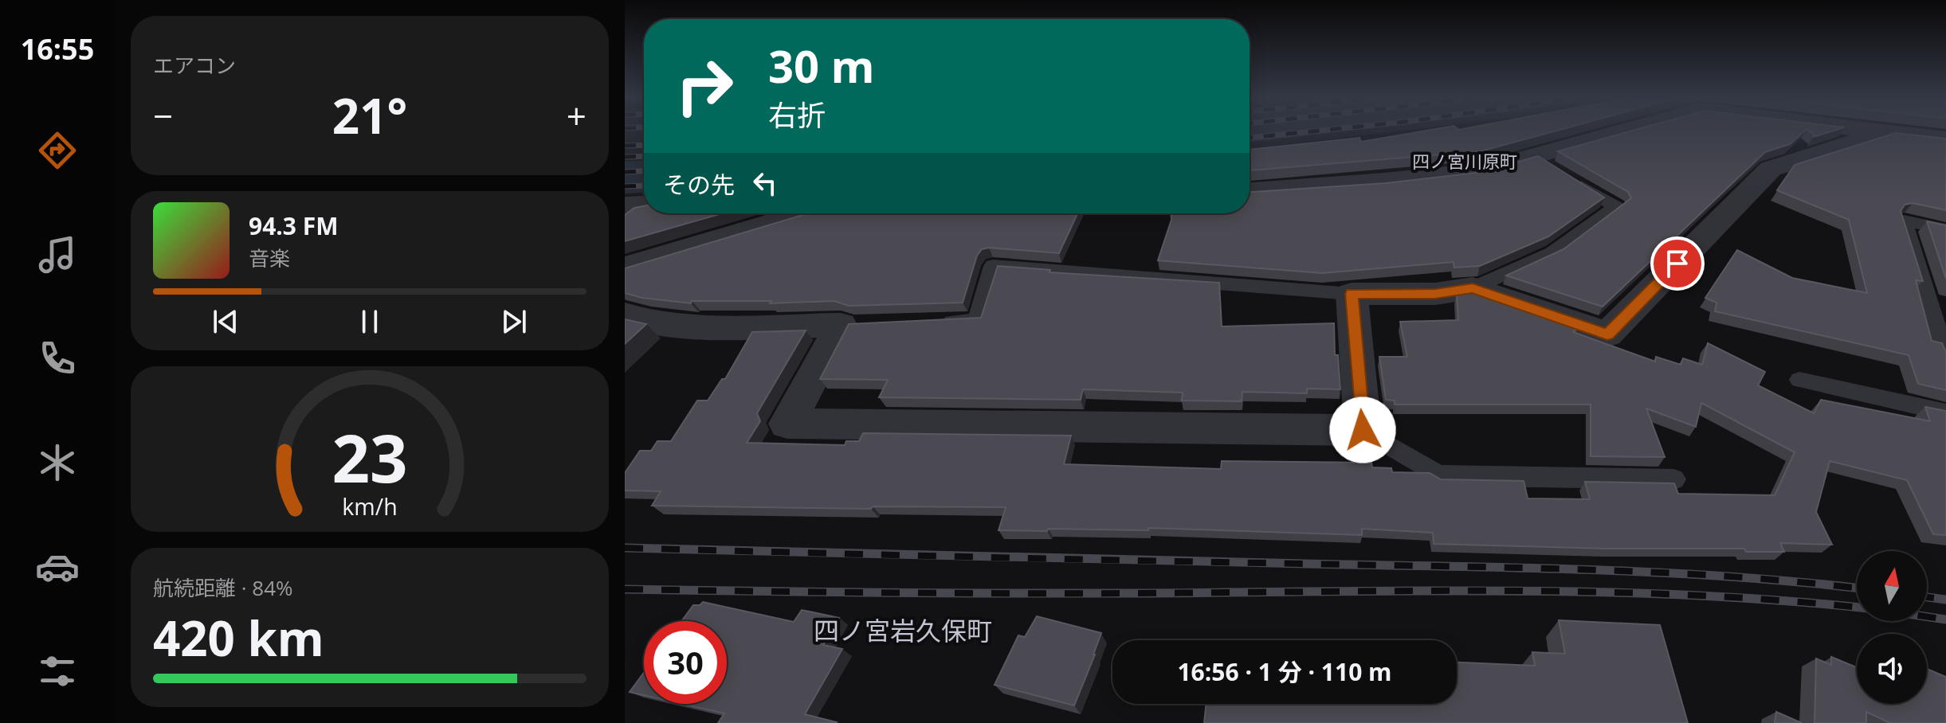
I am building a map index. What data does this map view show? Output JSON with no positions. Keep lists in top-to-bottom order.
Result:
{
  "districts": ["四ノ宮川原町", "四ノ宮岩久保町"],
  "north": "top",
  "page": {
    "tabs": "16:55",
    "tile": [
      "エアコン",
      ["航続距離 · 84%", "420 km"]
    ],
    "turn": ["30 m", "右折"],
    "heat": ["−", "21°", "+"],
    "then": "その先",
    "song": ["94.3 FM", "音楽"],
    "limit": "30",
    "trip": "16:56 · 1 分 · 110 m",
    "gauge": ["23", "km/h"]
  }
}
